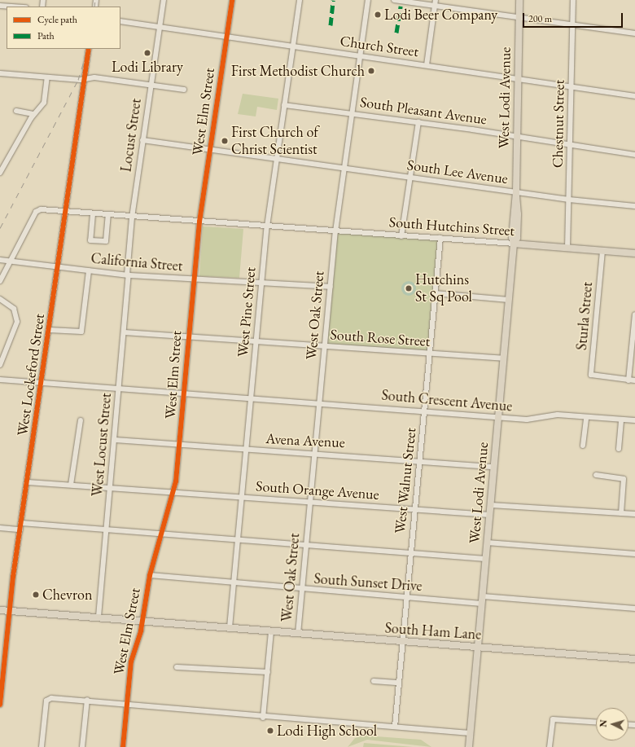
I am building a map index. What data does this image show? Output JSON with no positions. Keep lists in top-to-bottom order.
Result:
{
  "streets": {
    "main road": ["West Lodi Avenue", "South Hutchins Street", "South Ham Lane"],
    "street": [
      "Church Street",
      "South Pleasant Avenue",
      "West Elm Street",
      "Chestnut Street",
      "Locust Street",
      "South Lee Avenue",
      "California Street",
      "West Pine Street",
      "West Oak Street",
      "Sturla Street",
      "South Rose Street",
      "West Lockeford Street",
      "South Crescent Avenue",
      "Avena Avenue",
      "West Locust Street",
      "West Walnut Street",
      "South Orange Avenue",
      "South Sunset Drive"
    ]
  },
  "crossings": [
    ["Church Street", "West Lodi Avenue"],
    ["Church Street", "West Elm Street"],
    ["Church Street", "Chestnut Street"],
    ["Church Street", "Locust Street"],
    ["Church Street", "West Pine Street"],
    ["Church Street", "West Oak Street"],
    ["West Lodi Avenue", "South Pleasant Avenue"],
    ["West Lodi Avenue", "South Lee Avenue"],
    ["West Lodi Avenue", "South Hutchins Street"],
    ["West Lodi Avenue", "South Rose Street"],
    ["West Lodi Avenue", "South Crescent Avenue"],
    ["West Lodi Avenue", "Avena Avenue"],
    ["West Lodi Avenue", "South Orange Avenue"],
    ["West Lodi Avenue", "South Sunset Drive"],
    ["West Lodi Avenue", "South Ham Lane"],
    ["South Pleasant Avenue", "Chestnut Street"],
    ["South Pleasant Avenue", "West Pine Street"],
    ["South Pleasant Avenue", "West Oak Street"],
    ["West Elm Street", "South Lee Avenue"],
    ["West Elm Street", "South Hutchins Street"],
    ["West Elm Street", "California Street"],
    ["West Elm Street", "South Rose Street"],
    ["West Elm Street", "South Crescent Avenue"],
    ["West Elm Street", "Avena Avenue"],
    ["West Elm Street", "South Orange Avenue"],
    ["West Elm Street", "South Sunset Drive"],
    ["West Elm Street", "South Ham Lane"],
    ["Chestnut Street", "South Lee Avenue"],
    ["Chestnut Street", "South Hutchins Street"],
    ["Locust Street", "South Lee Avenue"],
    ["Locust Street", "South Hutchins Street"],
    ["Locust Street", "California Street"],
    ["Locust Street", "West Locust Street"],
    ["South Lee Avenue", "West Pine Street"],
    ["South Lee Avenue", "West Oak Street"],
    ["South Hutchins Street", "California Street"],
    ["South Hutchins Street", "West Pine Street"],
    ["South Hutchins Street", "West Oak Street"],
    ["South Hutchins Street", "Sturla Street"],
    ["South Hutchins Street", "West Lockeford Street"],
    ["South Hutchins Street", "West Walnut Street"],
    ["California Street", "West Pine Street"],
    ["California Street", "West Oak Street"],
    ["California Street", "West Lockeford Street"],
    ["California Street", "West Locust Street"],
    ["West Pine Street", "South Rose Street"],
    ["West Pine Street", "South Crescent Avenue"],
    ["West Pine Street", "Avena Avenue"],
    ["West Pine Street", "South Orange Avenue"],
    ["West Pine Street", "South Sunset Drive"],
    ["West Pine Street", "South Ham Lane"],
    ["West Oak Street", "South Rose Street"],
    ["West Oak Street", "South Crescent Avenue"],
    ["West Oak Street", "Avena Avenue"],
    ["West Oak Street", "South Orange Avenue"],
    ["West Oak Street", "South Sunset Drive"],
    ["West Oak Street", "South Ham Lane"],
    ["South Rose Street", "West Locust Street"],
    ["South Rose Street", "West Walnut Street"],
    ["West Lockeford Street", "South Crescent Avenue"],
    ["West Lockeford Street", "South Orange Avenue"],
    ["West Lockeford Street", "South Ham Lane"],
    ["South Crescent Avenue", "West Locust Street"],
    ["South Crescent Avenue", "West Walnut Street"],
    ["Avena Avenue", "West Locust Street"],
    ["Avena Avenue", "West Walnut Street"],
    ["West Locust Street", "South Orange Avenue"],
    ["West Locust Street", "South Ham Lane"],
    ["West Walnut Street", "South Orange Avenue"],
    ["West Walnut Street", "South Sunset Drive"],
    ["West Walnut Street", "South Ham Lane"]
  ],
  "places": [
    "Lodi Beer Company",
    "Lodi Library",
    "First Methodist Church",
    "First Church of Christ Scientist",
    "Hutchins St Sq Pool",
    "Chevron",
    "Lodi High School"
  ],
  "legend": ["Cycle path", "Path"],
  "scale_bar": "200 m",
  "north": "left"
}
